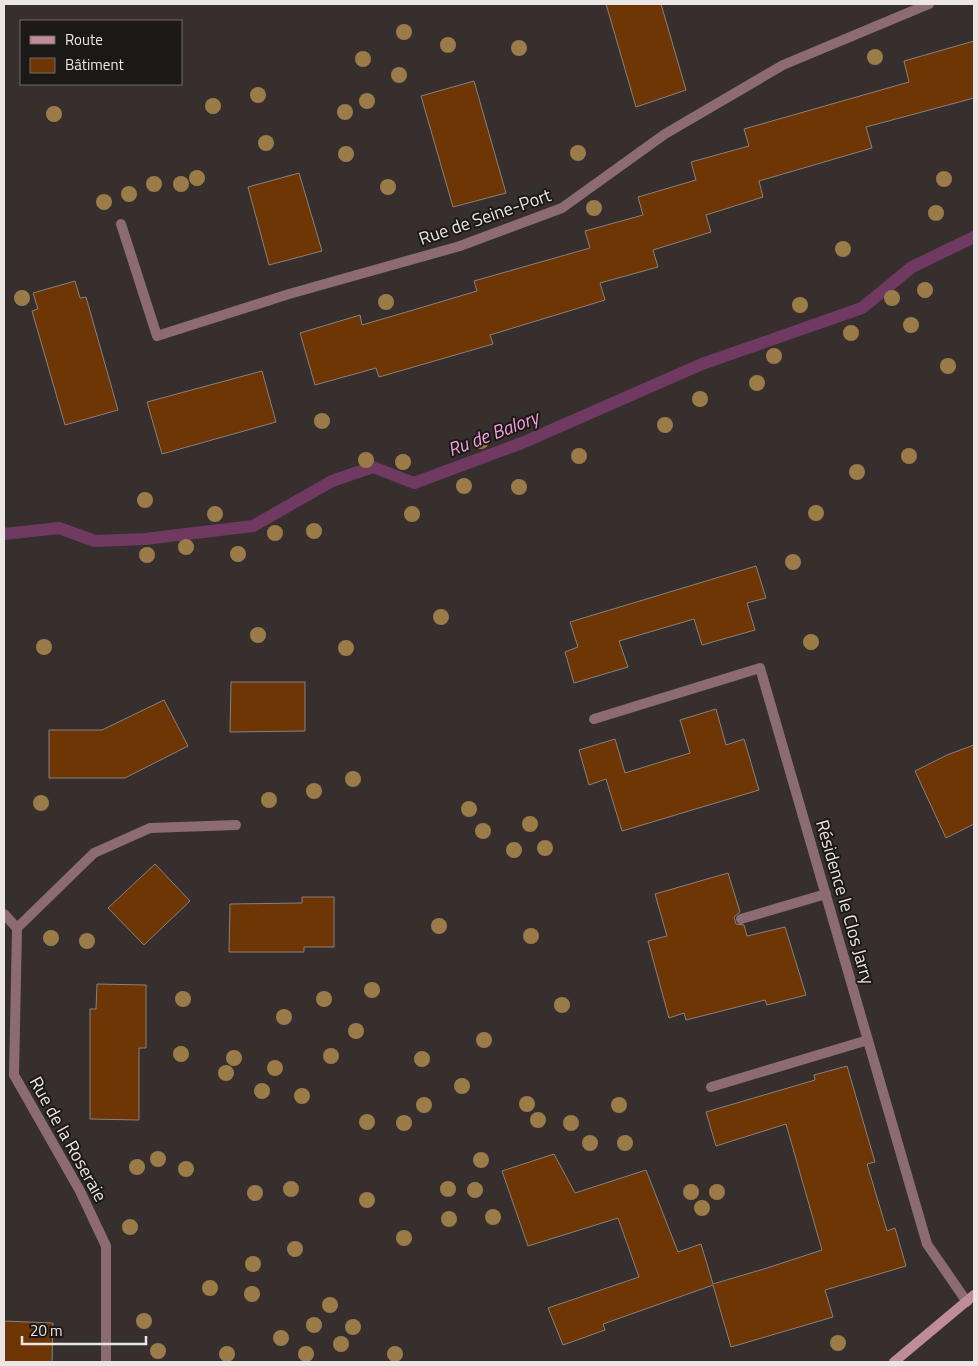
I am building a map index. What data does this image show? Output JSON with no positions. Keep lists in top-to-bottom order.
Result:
{
  "streets": {
    "street": ["Rue de Seine-Port", "Résidence le Clos Jarry", "Rue de la Roseraie"]
  },
  "water": ["Ru de Balory"],
  "legend": ["Route", "Bâtiment"],
  "scale_bar": "20 m"
}
